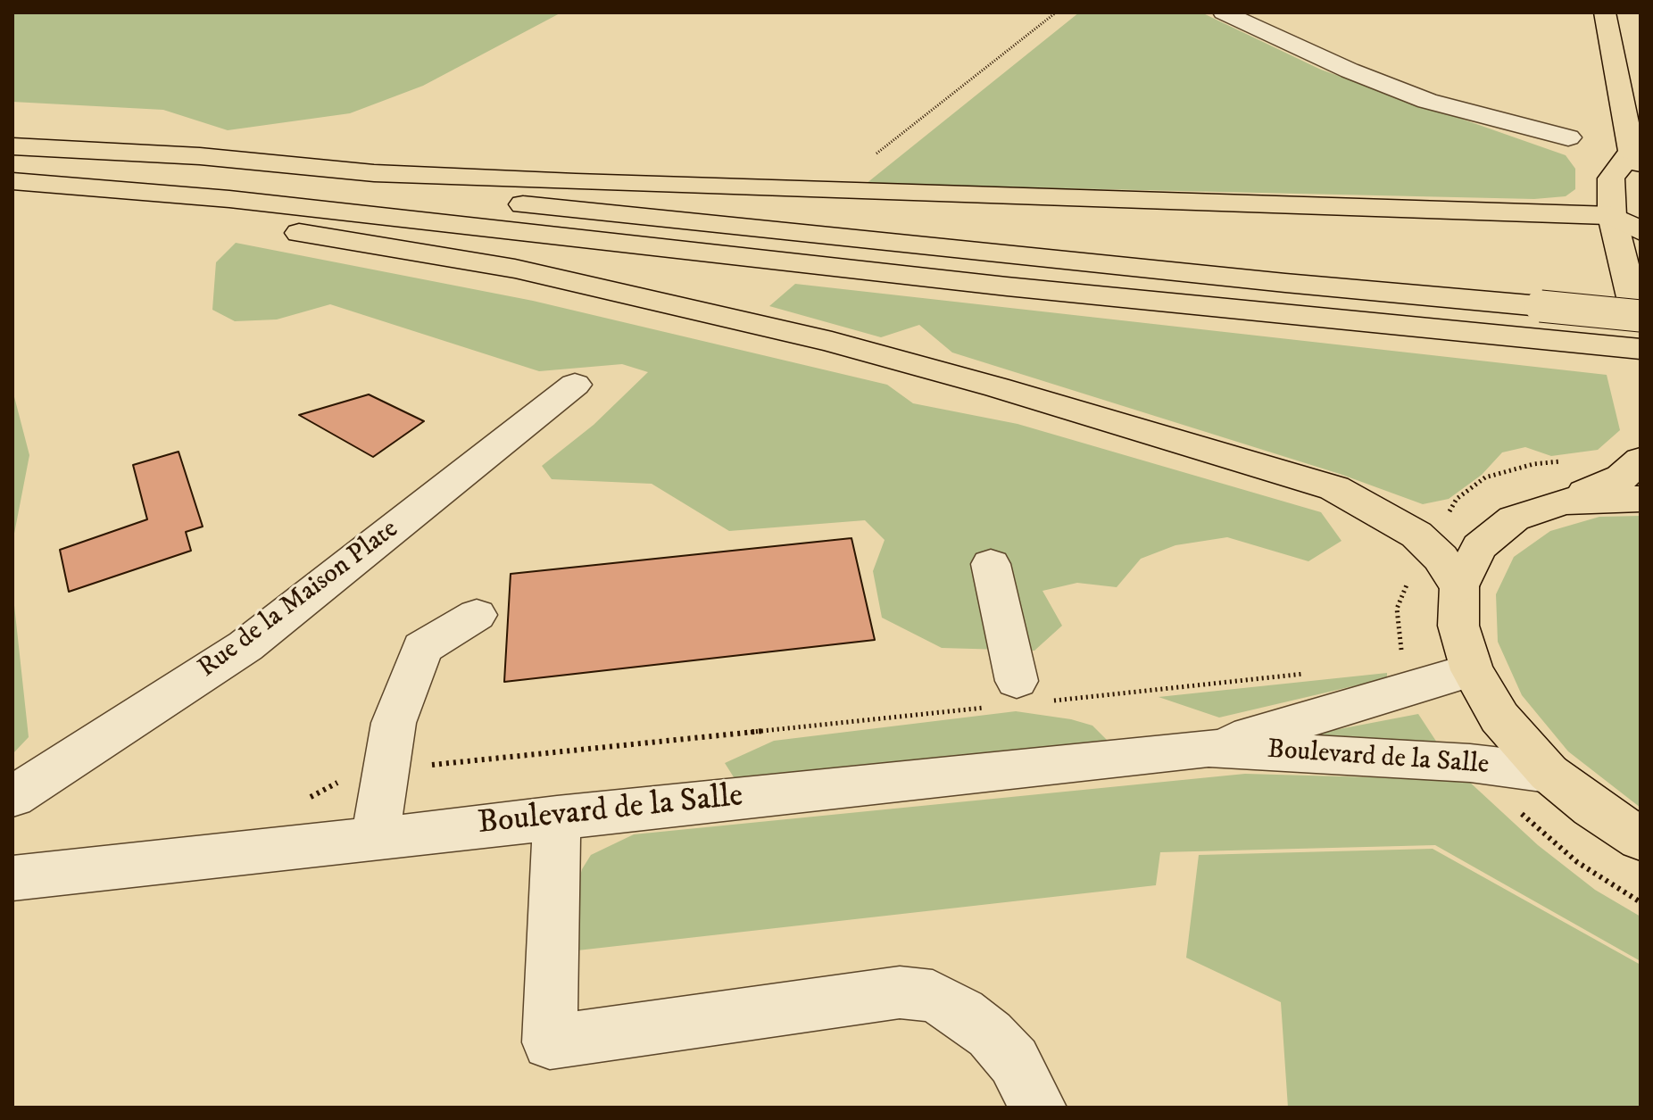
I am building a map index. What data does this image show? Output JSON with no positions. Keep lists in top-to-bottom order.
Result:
{
  "streets": {
    "street": ["Rue de la Maison Plate", "Boulevard de la Salle"]
  }
}
